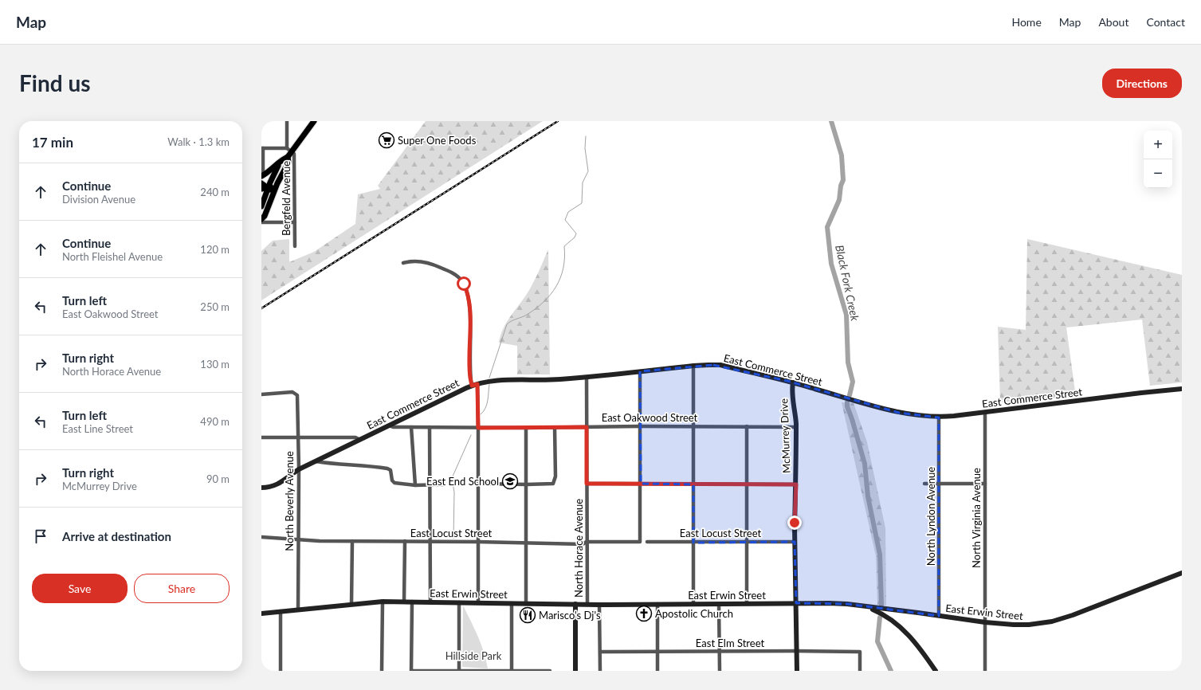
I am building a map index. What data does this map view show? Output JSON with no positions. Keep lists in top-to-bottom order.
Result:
{
  "streets": {
    "street": [
      "Bergfeld Avenue",
      "East Commerce Street",
      "East Oakwood Street",
      "McMurrey Drive",
      "North Beverly Avenue",
      "North Lyndon Avenue",
      "North Virginia Avenue",
      "East Locust Street",
      "North Horace Avenue",
      "East Erwin Street",
      "East Elm Street"
    ]
  },
  "crossings": [
    ["East Commerce Street", "East Oakwood Street"],
    ["East Commerce Street", "McMurrey Drive"],
    ["East Commerce Street", "North Beverly Avenue"],
    ["East Commerce Street", "North Lyndon Avenue"],
    ["East Commerce Street", "North Virginia Avenue"],
    ["East Commerce Street", "North Horace Avenue"],
    ["East Oakwood Street", "McMurrey Drive"],
    ["East Oakwood Street", "North Horace Avenue"],
    ["McMurrey Drive", "East Locust Street"],
    ["McMurrey Drive", "East Erwin Street"],
    ["McMurrey Drive", "East Elm Street"],
    ["North Beverly Avenue", "East Locust Street"],
    ["North Beverly Avenue", "East Erwin Street"],
    ["North Lyndon Avenue", "East Erwin Street"],
    ["North Virginia Avenue", "East Erwin Street"],
    ["East Locust Street", "North Horace Avenue"],
    ["North Horace Avenue", "East Erwin Street"]
  ],
  "water": ["Black Fork Creek"],
  "parks": ["Hillside Park"],
  "places": {
    "supermarket": ["Super One Foods"],
    "school or university": ["East End School"],
    "church": ["Apostolic Church"],
    "restaurant": ["Marisco's Dj's"]
  },
  "page": {
    "header": "Map",
    "nav": [
      "Home",
      "Map",
      "About",
      "Contact"
    ],
    "buttons": [
      "Directions",
      ["Save", "Share"]
    ],
    "title": "Find us",
    "heading": ["17 min", "Walk · 1.3 km"],
    "map_buttons": ["+", "−"],
    "list": [
      ["Continue", "Division Avenue", "240 m"],
      ["Continue", "North Fleishel Avenue", "120 m"],
      ["Turn left", "East Oakwood Street", "250 m"],
      ["Turn right", "North Horace Avenue", "130 m"],
      ["Turn left", "East Line Street", "490 m"],
      ["Turn right", "McMurrey Drive", "90 m"],
      "Arrive at destination"
    ]
  }
}
